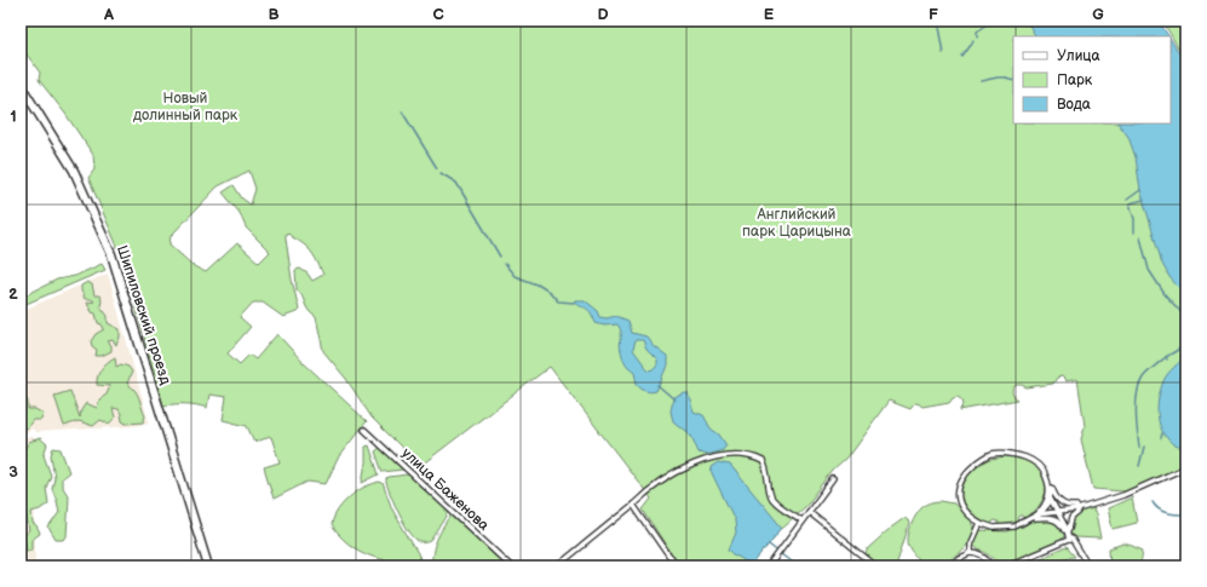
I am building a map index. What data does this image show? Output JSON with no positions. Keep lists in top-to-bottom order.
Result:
{
  "streets": {
    "main road": ["Шипиловский проезд"],
    "street": ["улица Баженова"]
  },
  "parks": ["Новый долинный парк", "Английский парк Царицына"],
  "legend": ["Улица", "Парк", "Вода"],
  "grid": {
    "columns": [
      "A",
      "B",
      "C",
      "D",
      "E",
      "F",
      "G"
    ],
    "rows": ["1", "2", "3"]
  }
}
